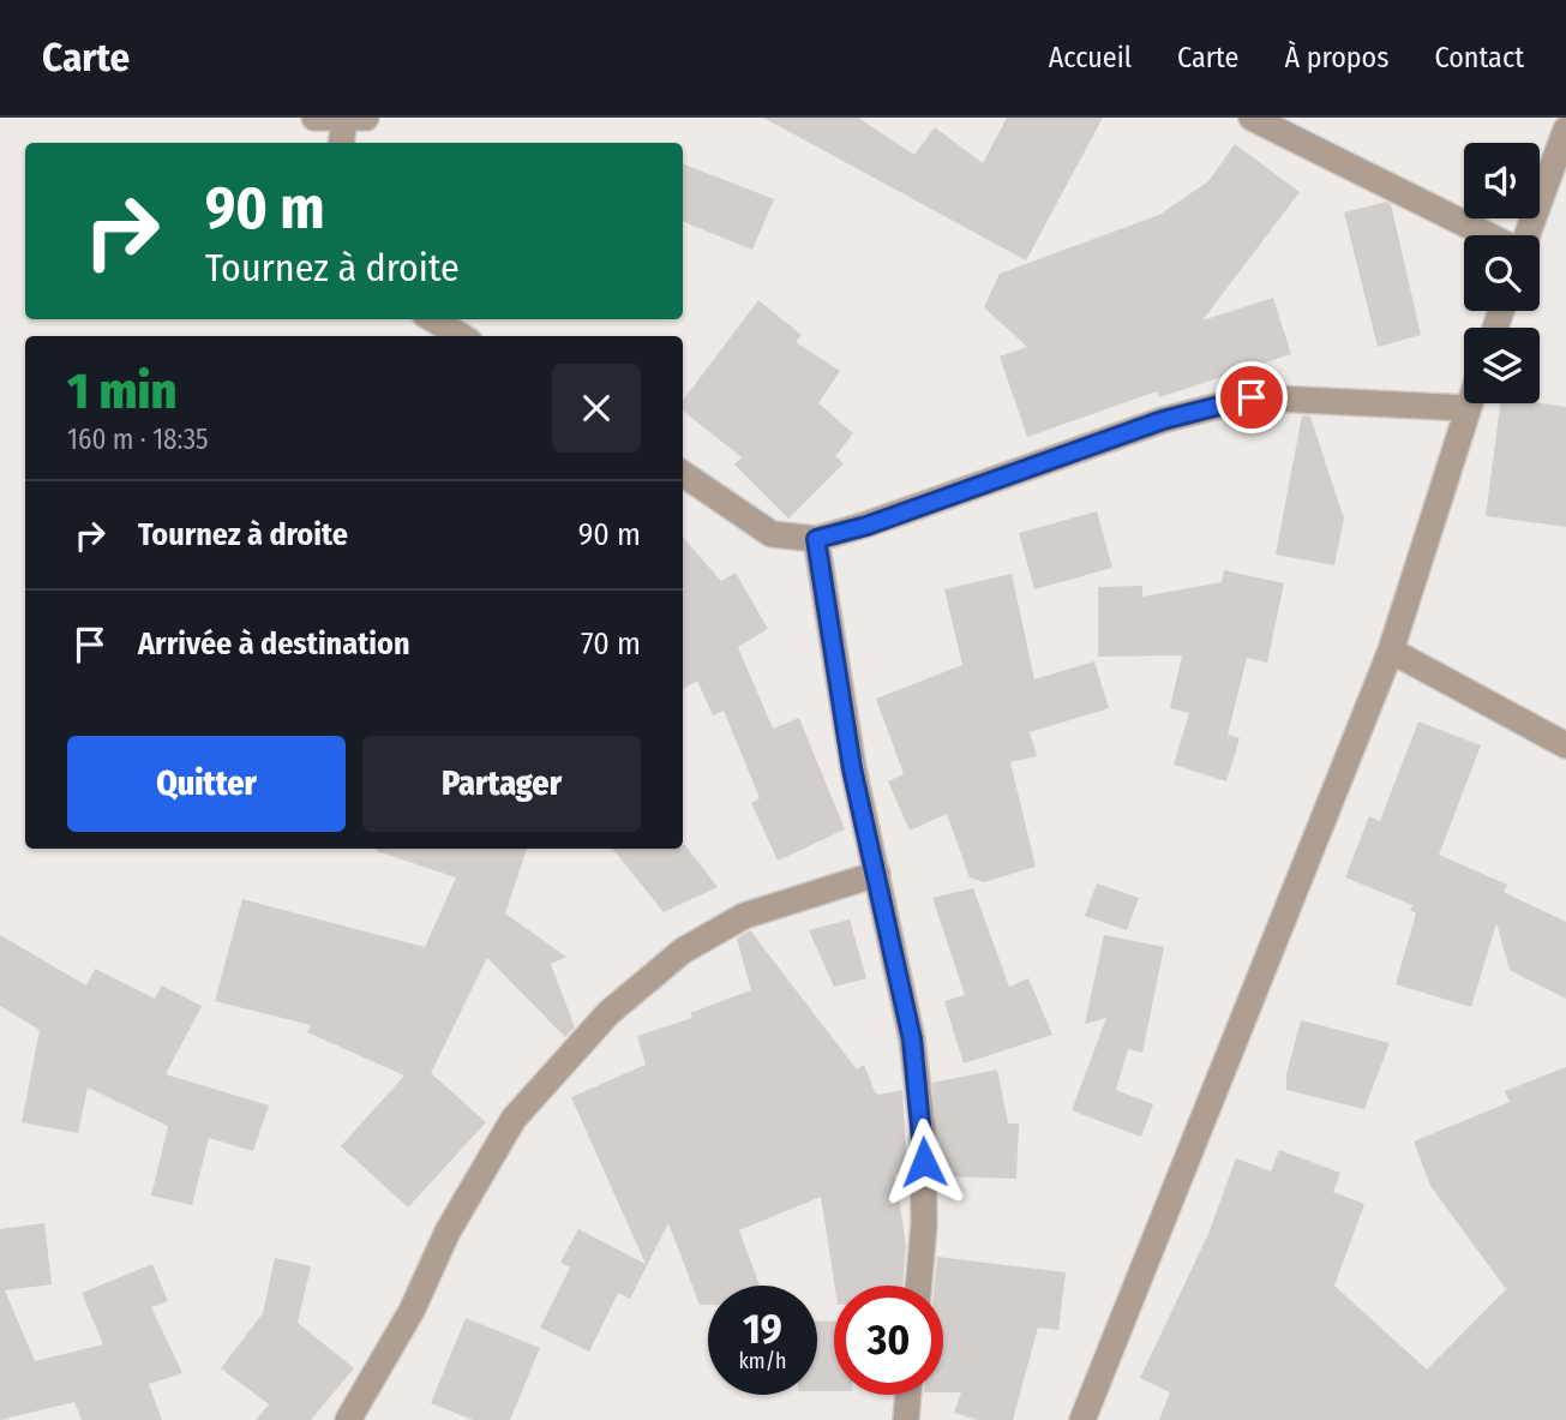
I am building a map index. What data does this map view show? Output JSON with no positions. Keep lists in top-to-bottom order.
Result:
{
  "page": {
    "header": "Carte",
    "nav": [
      "Accueil",
      "Carte",
      "À propos",
      "Contact"
    ],
    "turn": ["90 m", "Tournez à droite"],
    "heading": ["1 min", "160 m · 18:35"],
    "list": [
      {
        "name": "Tournez à droite",
        "value": "90 m"
      },
      {
        "name": "Arrivée à destination",
        "value": "70 m"
      }
    ],
    "buttons": ["Quitter", "Partager"],
    "speed": "19 km/h",
    "limit": "30"
  }
}
